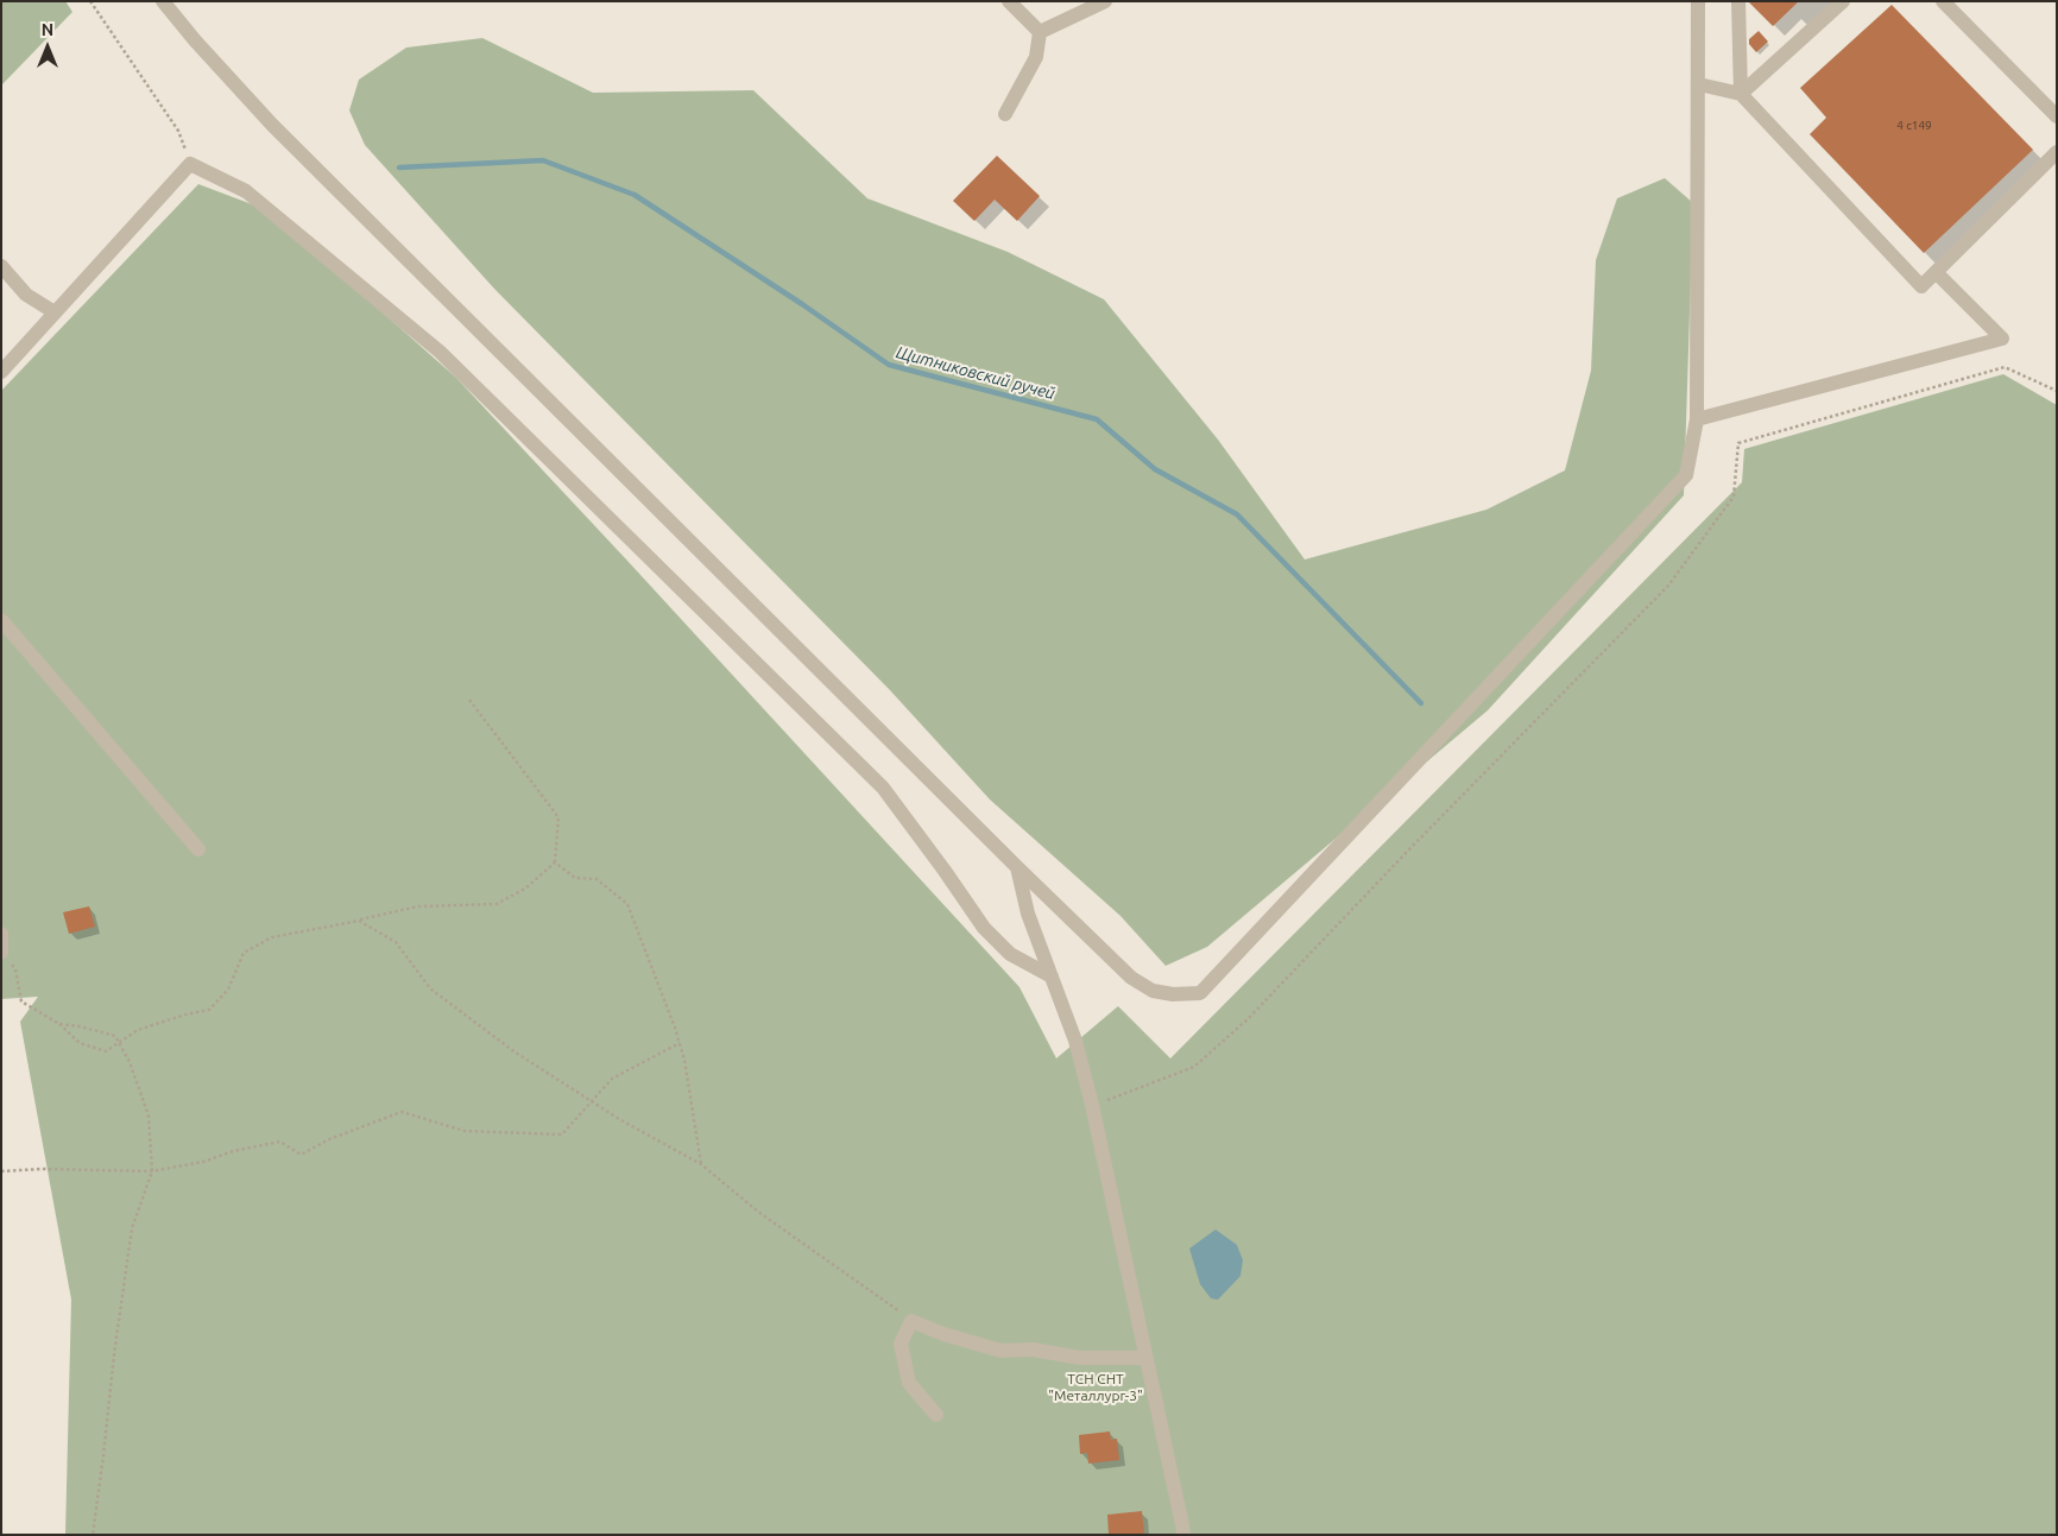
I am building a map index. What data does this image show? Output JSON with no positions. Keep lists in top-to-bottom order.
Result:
{
  "water": ["Щитниковский ручей"],
  "parks": ["ТСН СНТ \"Металлург-3\""],
  "house_numbers": ["4 с149"],
  "north": "top"
}
